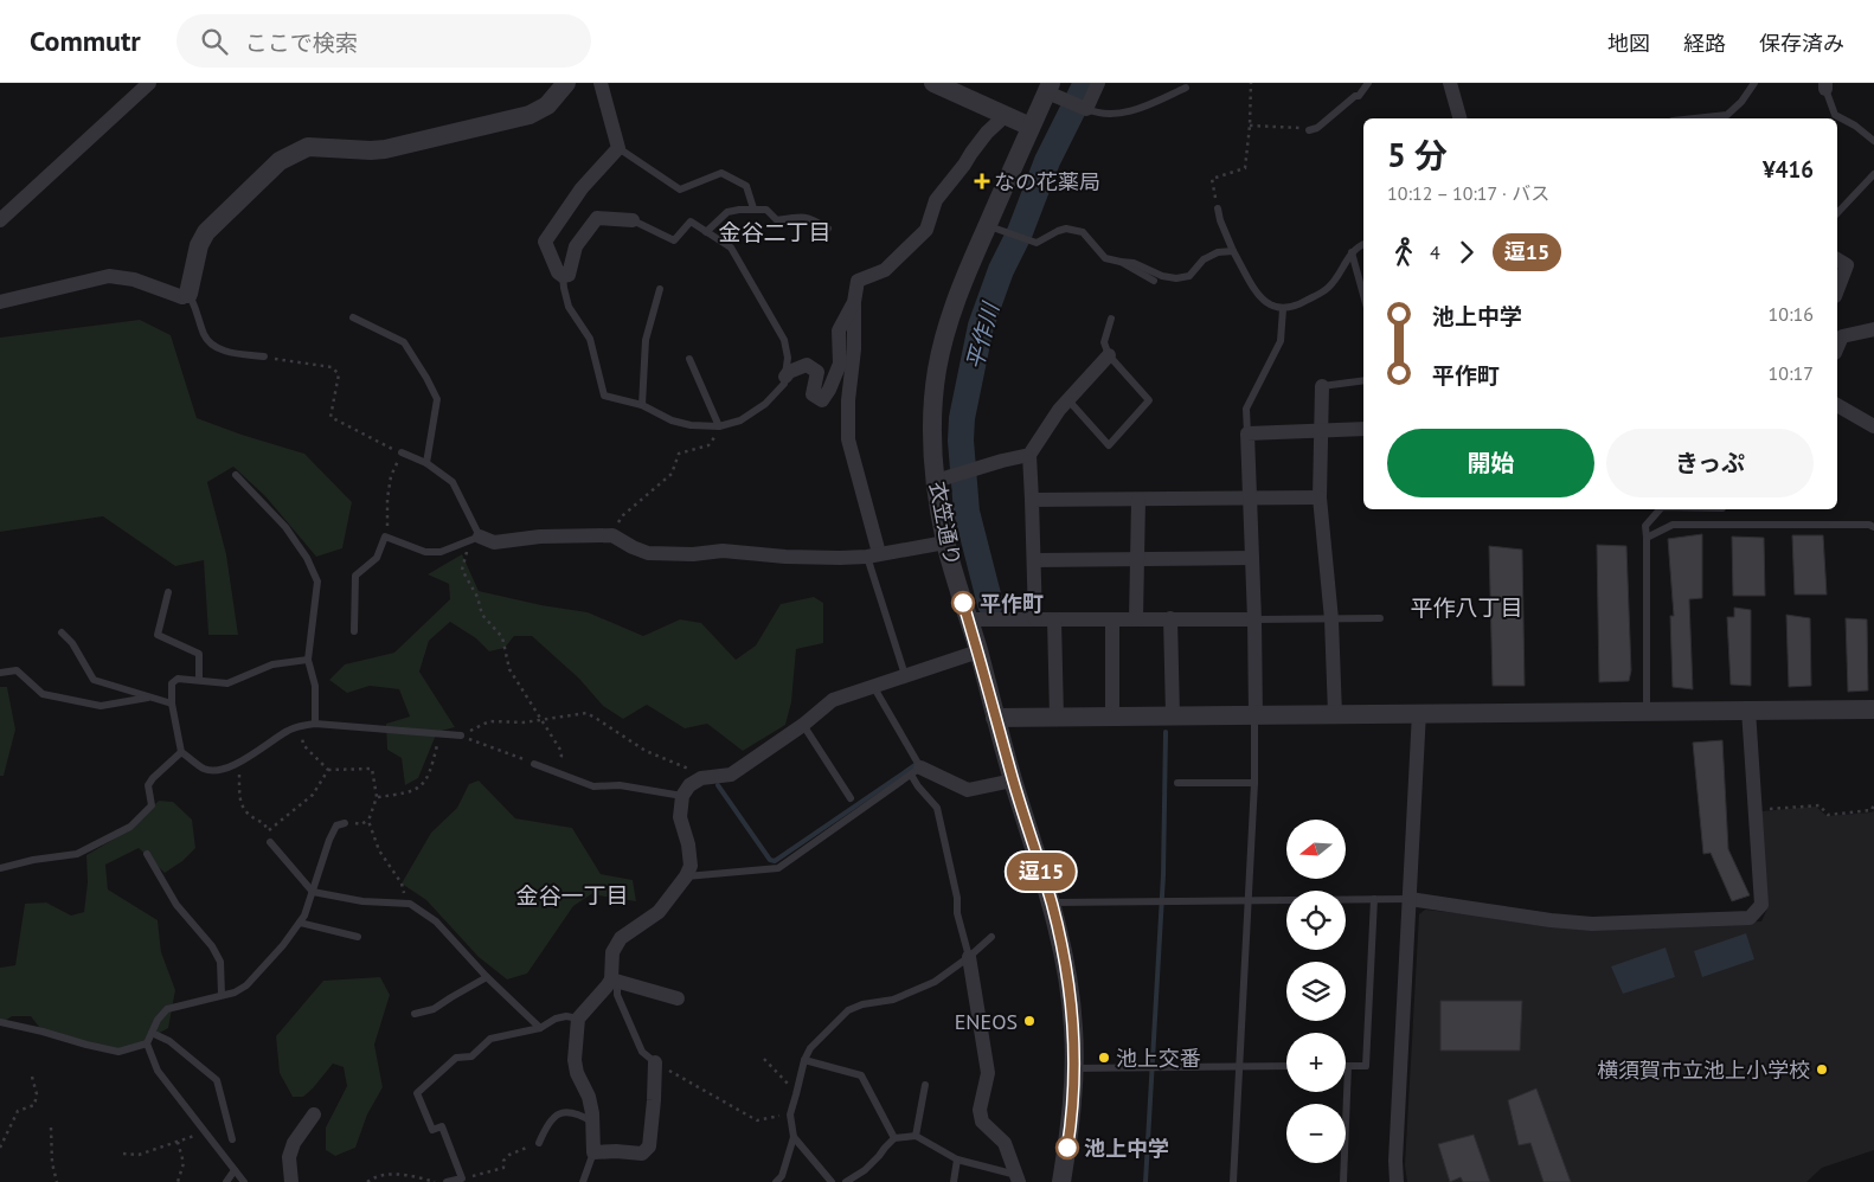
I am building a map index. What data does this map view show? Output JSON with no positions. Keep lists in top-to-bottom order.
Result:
{
  "streets": {
    "street": ["衣笠通り"]
  },
  "districts": ["金谷二丁目", "平作八丁目", "金谷一丁目"],
  "water": ["平作川"],
  "places": {
    "health": ["なの花薬局"],
    "other": [
      "平作町",
      "ENEOS",
      "池上交番",
      "横須賀市立池上小学校",
      "池上中学"
    ]
  },
  "lines": ["bus line 逗15"],
  "north": "left",
  "page": {
    "header": "Commutr",
    "search": "ここで検索",
    "nav": ["地図", "経路", "保存済み"],
    "on_map": "逗15",
    "heading": ["5 分", "10:12 – 10:17 · バス", "¥416"],
    "legs": ["4", "逗15"],
    "list": [
      {
        "name": "池上中学",
        "value": "10:16"
      },
      {
        "name": "平作町",
        "value": "10:17"
      }
    ],
    "buttons": ["開始", "きっぷ"],
    "map_buttons": ["+", "−"]
  }
}
